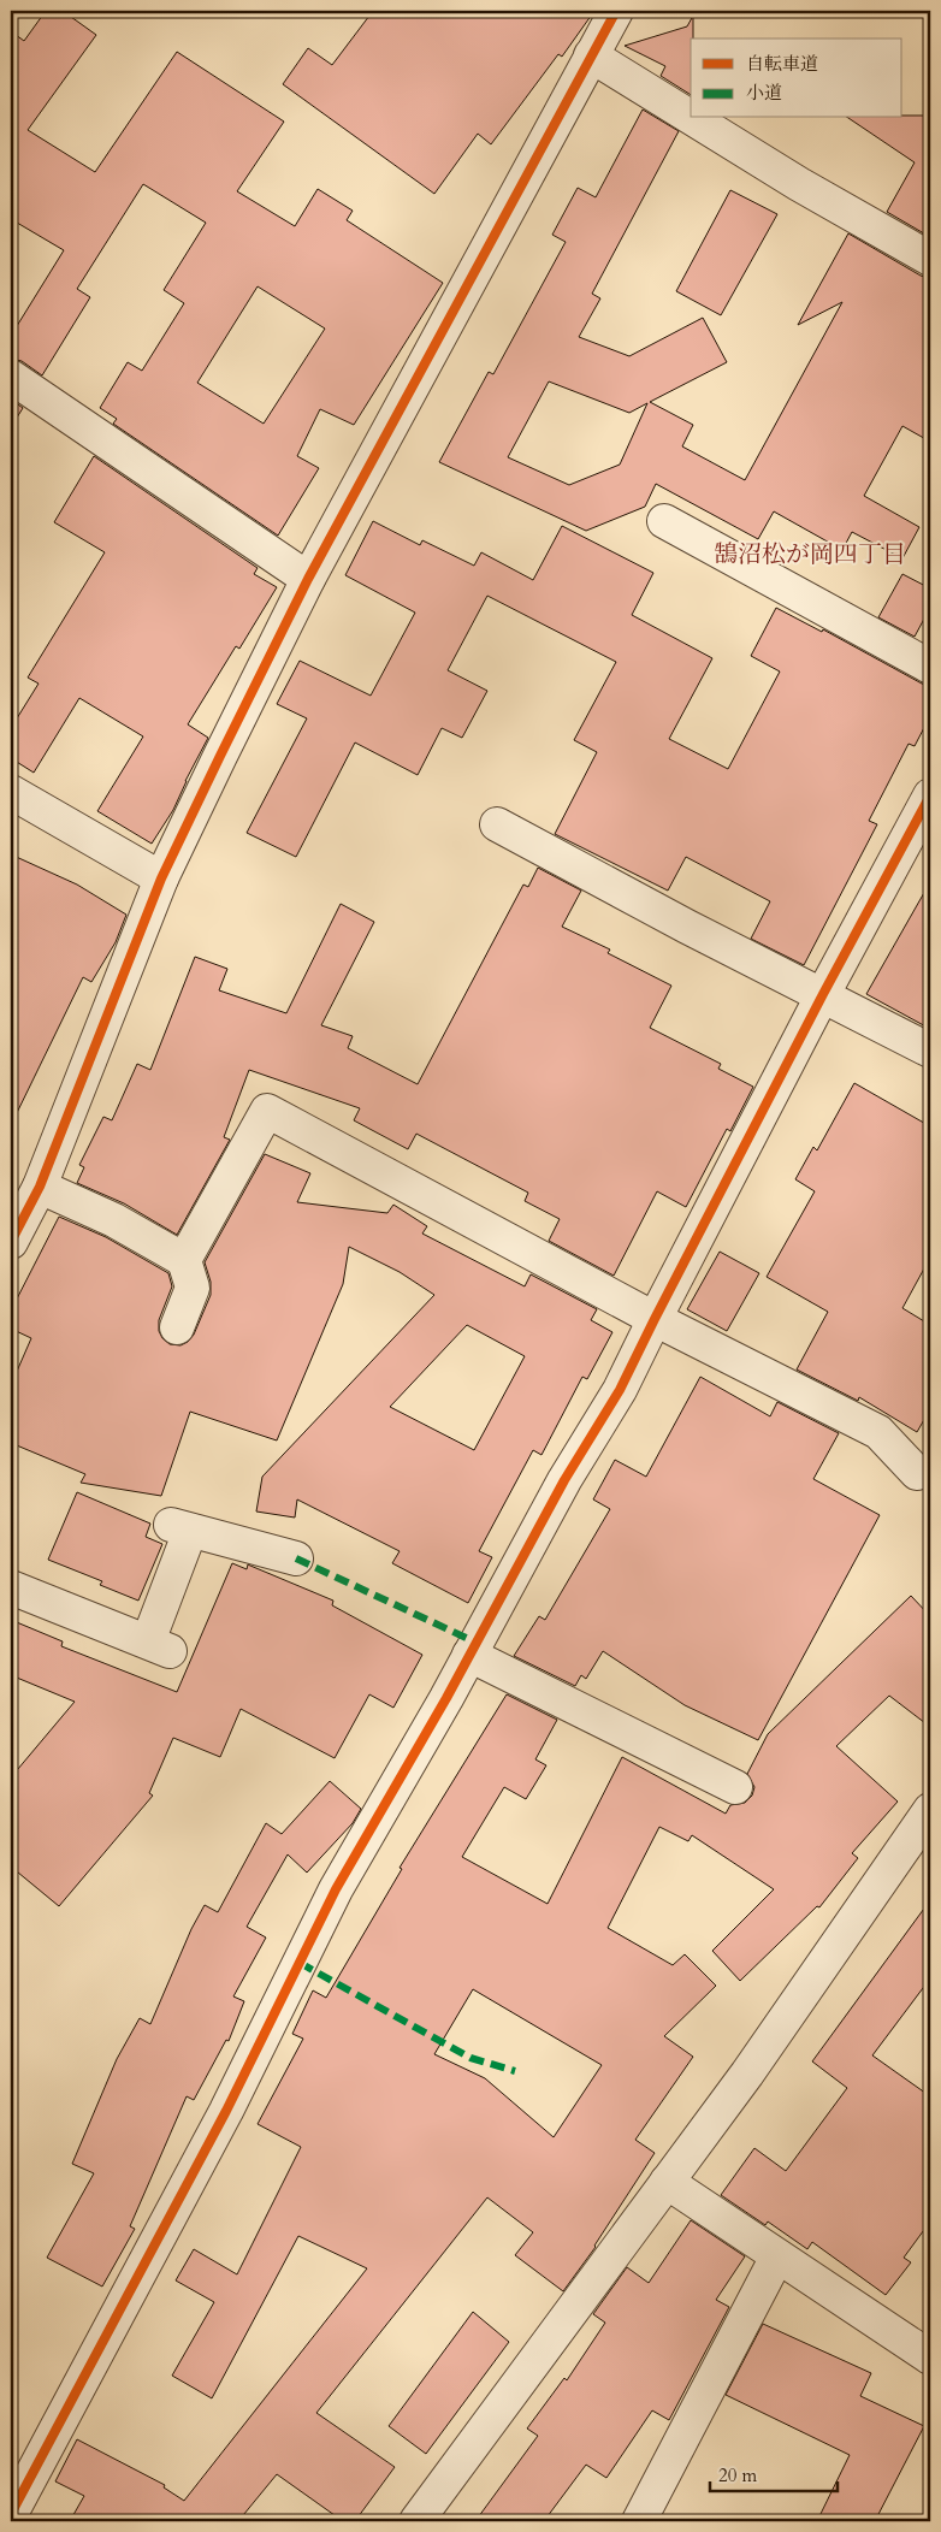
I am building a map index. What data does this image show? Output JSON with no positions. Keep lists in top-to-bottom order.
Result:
{
  "districts": ["鵠沼松が岡四丁目"],
  "legend": ["自転車道", "小道"],
  "scale_bar": "20 m"
}
